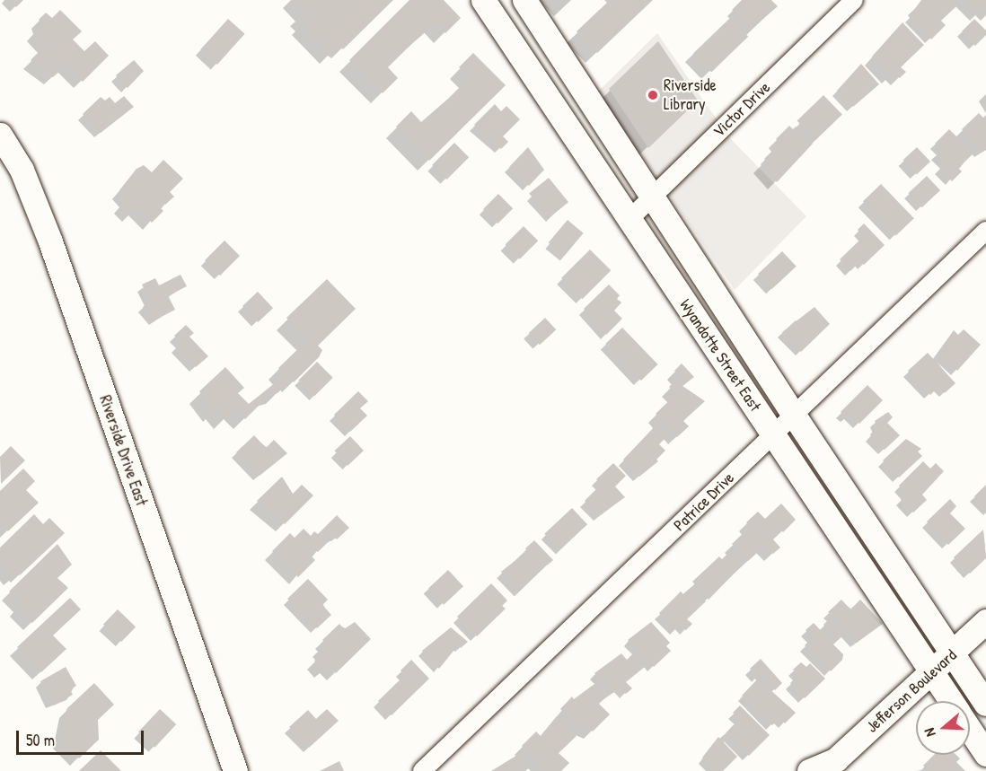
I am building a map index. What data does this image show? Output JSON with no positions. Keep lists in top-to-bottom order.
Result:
{
  "streets": {
    "main road": ["Wyandotte Street East", "Riverside Drive East", "Jefferson Boulevard"],
    "street": ["Victor Drive", "Patrice Drive"]
  },
  "crossings": [
    ["Victor Drive", "Wyandotte Street East"],
    ["Wyandotte Street East", "Patrice Drive"],
    ["Wyandotte Street East", "Jefferson Boulevard"]
  ],
  "places": ["Riverside Library"],
  "scale_bar": "50 m",
  "north": "left"
}
